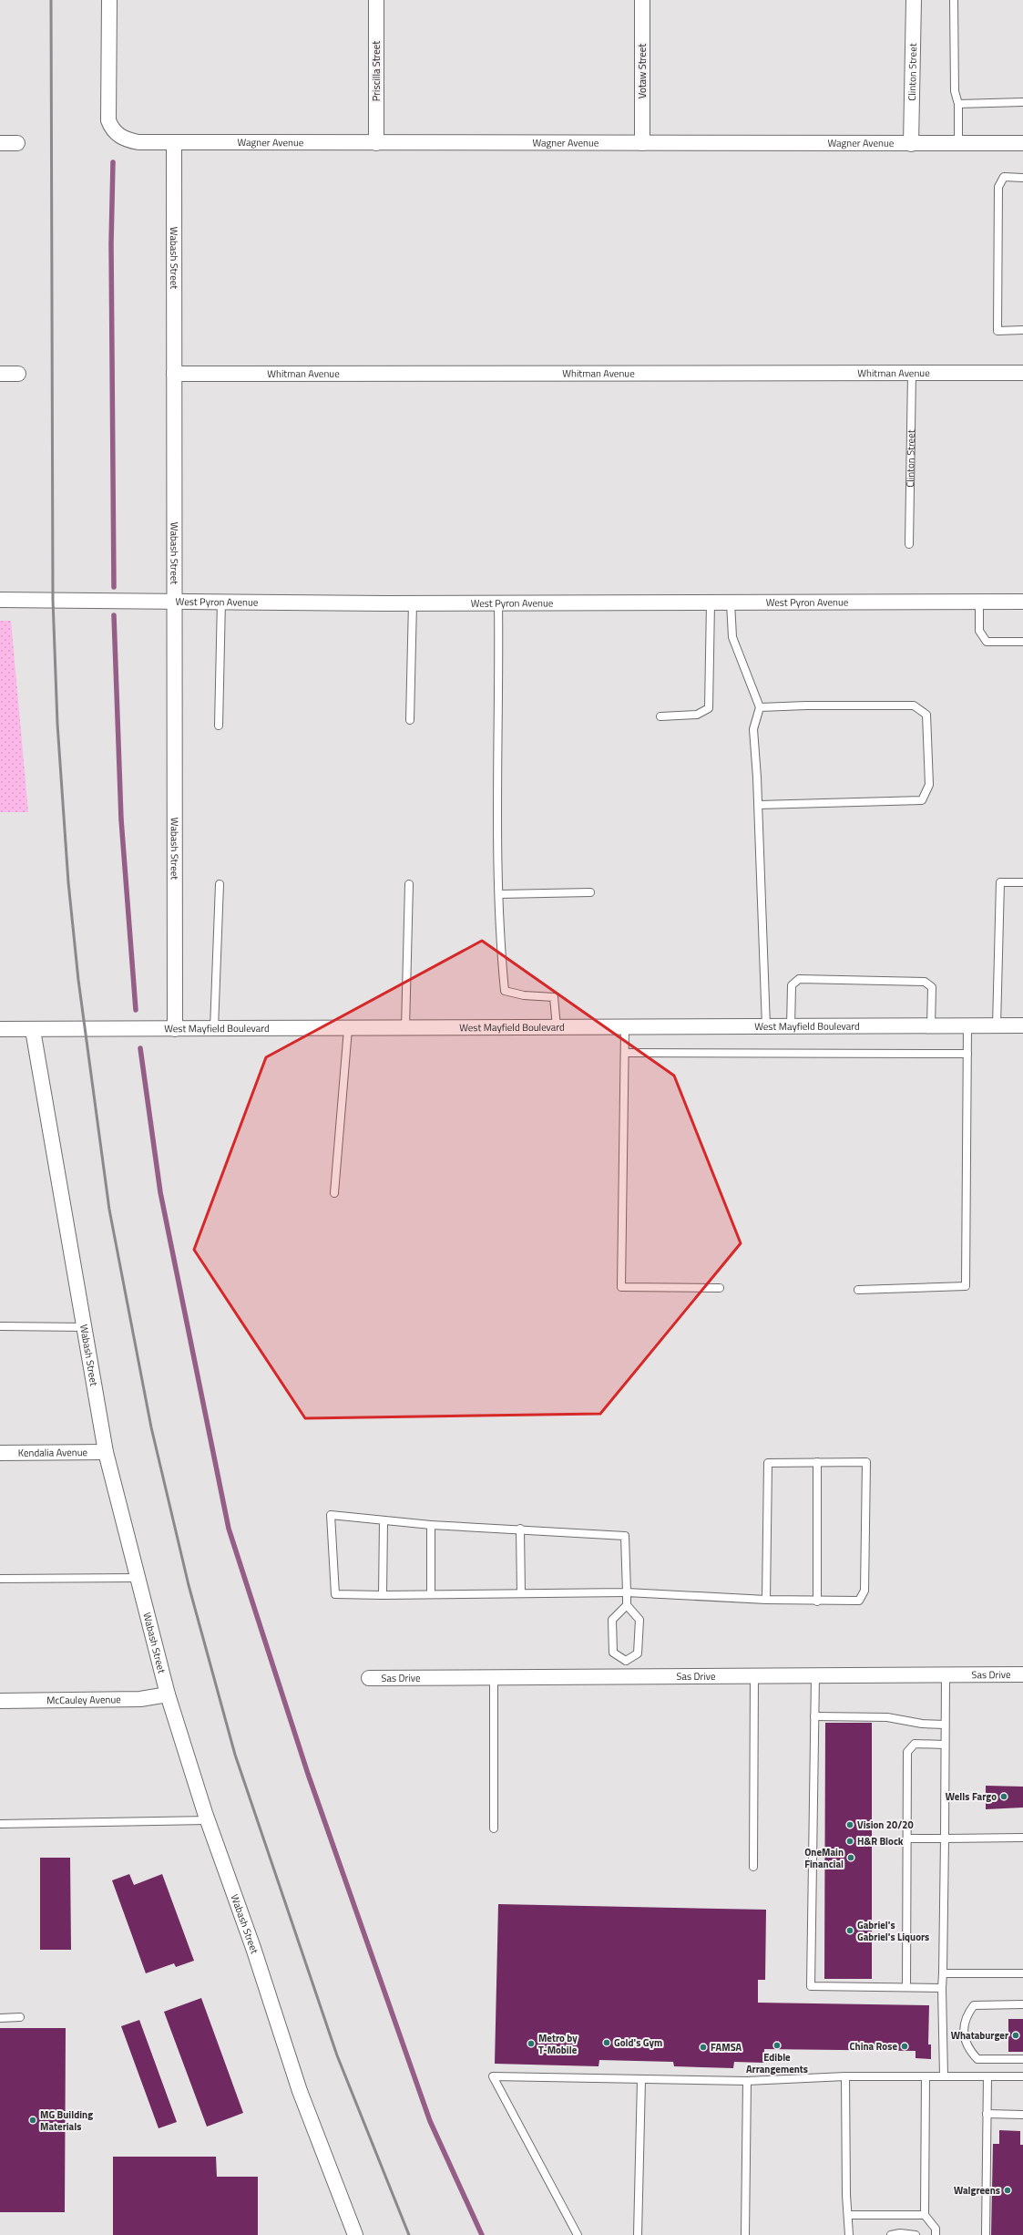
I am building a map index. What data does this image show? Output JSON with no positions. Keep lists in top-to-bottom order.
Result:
{
  "streets": {
    "street": [
      "Priscilla Street",
      "Votaw Street",
      "Clinton Street",
      "Wagner Avenue",
      "Wabash Street",
      "Whitman Avenue",
      "West Pyron Avenue",
      "West Mayfield Boulevard",
      "Kendalia Avenue",
      "Sas Drive",
      "McCauley Avenue"
    ]
  },
  "crossings": [
    ["Priscilla Street", "Wagner Avenue"],
    ["Votaw Street", "Wagner Avenue"],
    ["Clinton Street", "Wagner Avenue"],
    ["Clinton Street", "Whitman Avenue"],
    ["Wagner Avenue", "Wabash Street"],
    ["Wabash Street", "Whitman Avenue"],
    ["Wabash Street", "West Pyron Avenue"],
    ["Wabash Street", "West Mayfield Boulevard"],
    ["Wabash Street", "Kendalia Avenue"],
    ["Wabash Street", "McCauley Avenue"]
  ],
  "places": [
    "Wells Fargo",
    "Vision 20/20",
    "H&R Block",
    "OneMain Financial",
    "Gabriel's Gabriel's Liquors",
    "Whataburger",
    "Gold's Gym",
    "Metro by T-Mobile",
    "Edible Arrangements",
    "China Rose",
    "FAMSA",
    "MG Building Materials",
    "Walgreens"
  ]
}
